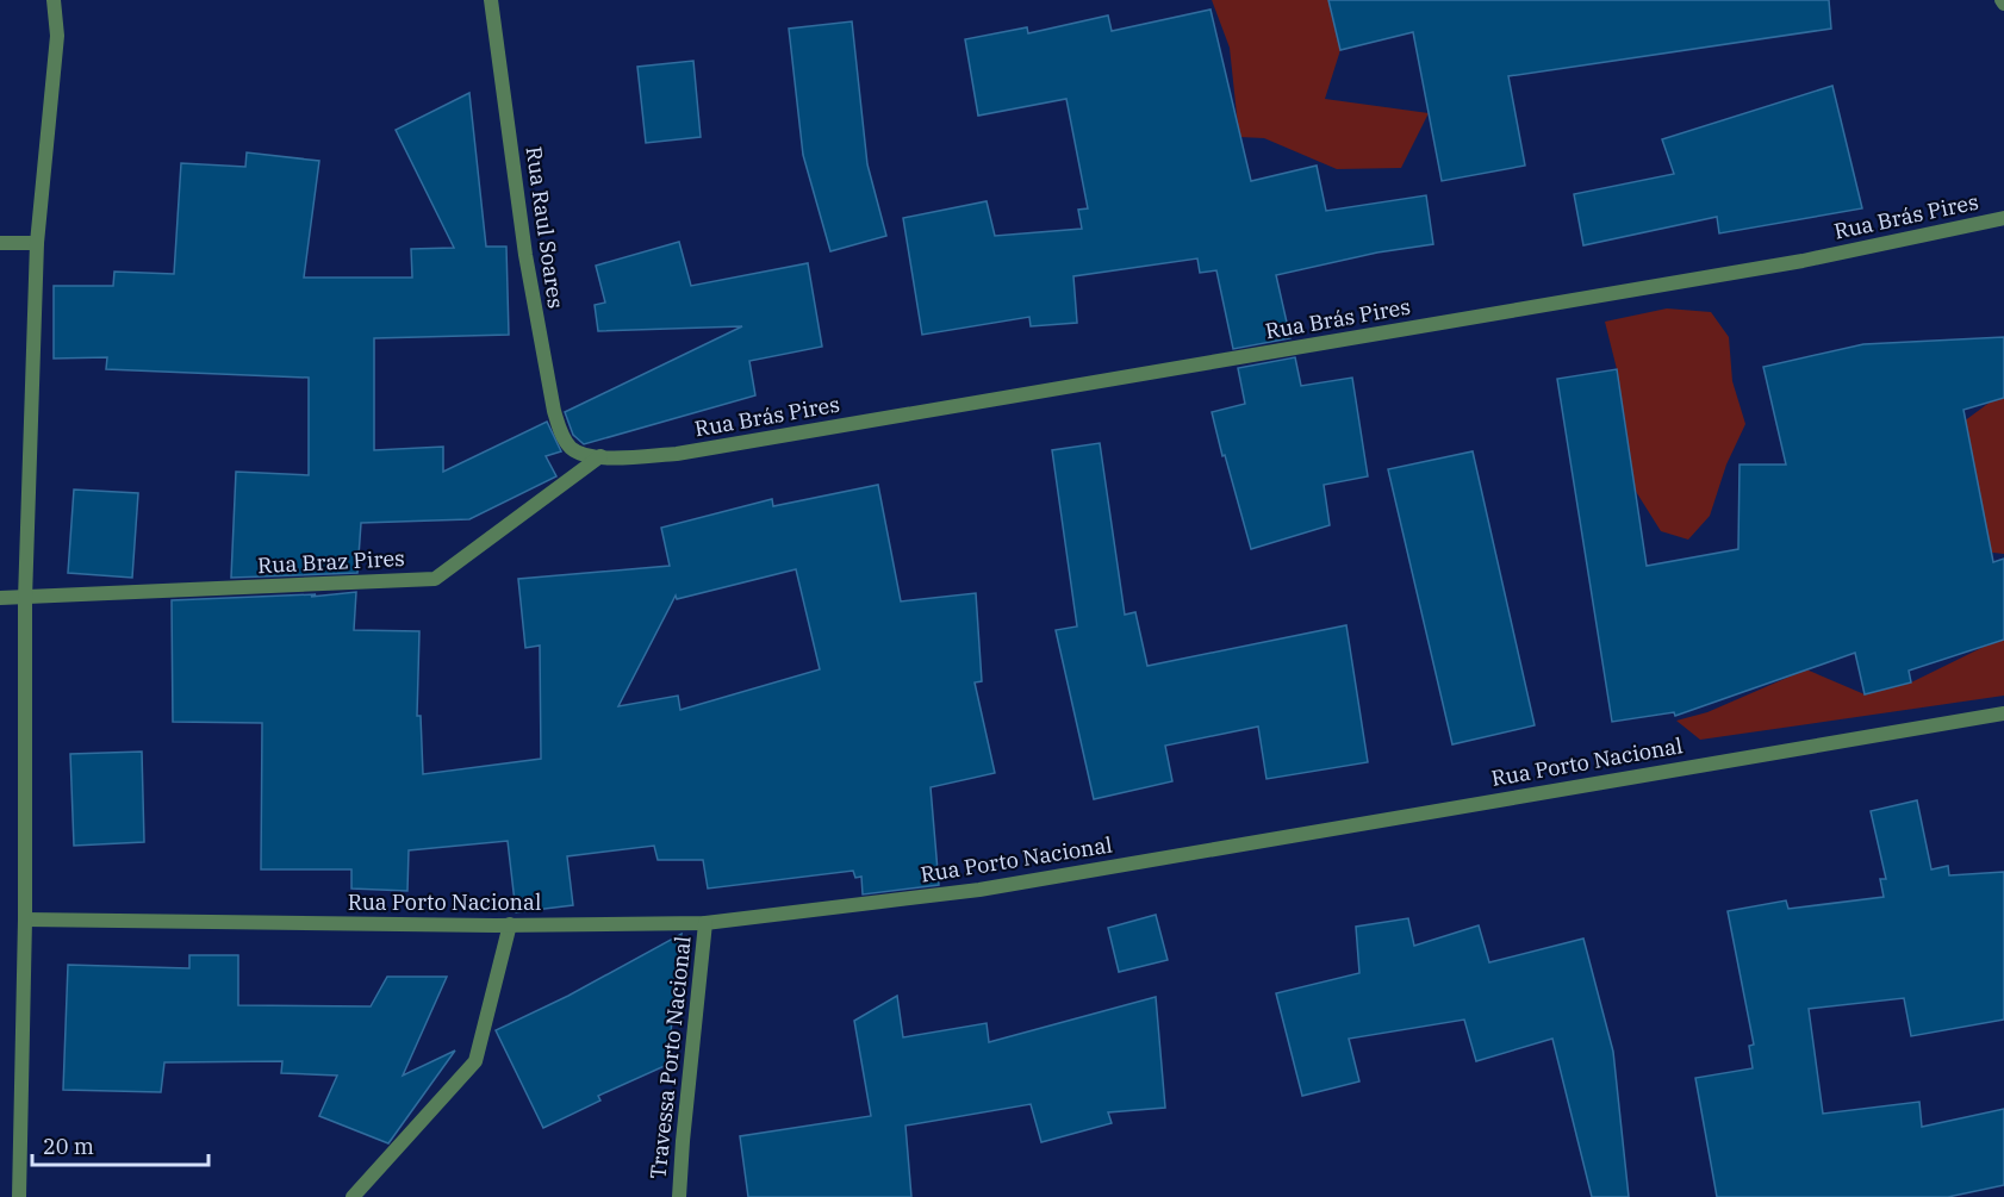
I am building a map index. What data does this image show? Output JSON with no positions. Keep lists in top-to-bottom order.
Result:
{
  "streets": {
    "street": [
      "Rua Brás Pires",
      "Rua Raul Soares",
      "Rua Braz Pires",
      "Rua Porto Nacional",
      "Travessa Porto Nacional"
    ]
  },
  "crossings": [
    ["Rua Brás Pires", "Rua Raul Soares"],
    ["Rua Brás Pires", "Rua Braz Pires"],
    ["Rua Raul Soares", "Rua Braz Pires"],
    ["Rua Porto Nacional", "Travessa Porto Nacional"]
  ],
  "scale_bar": "20 m"
}
